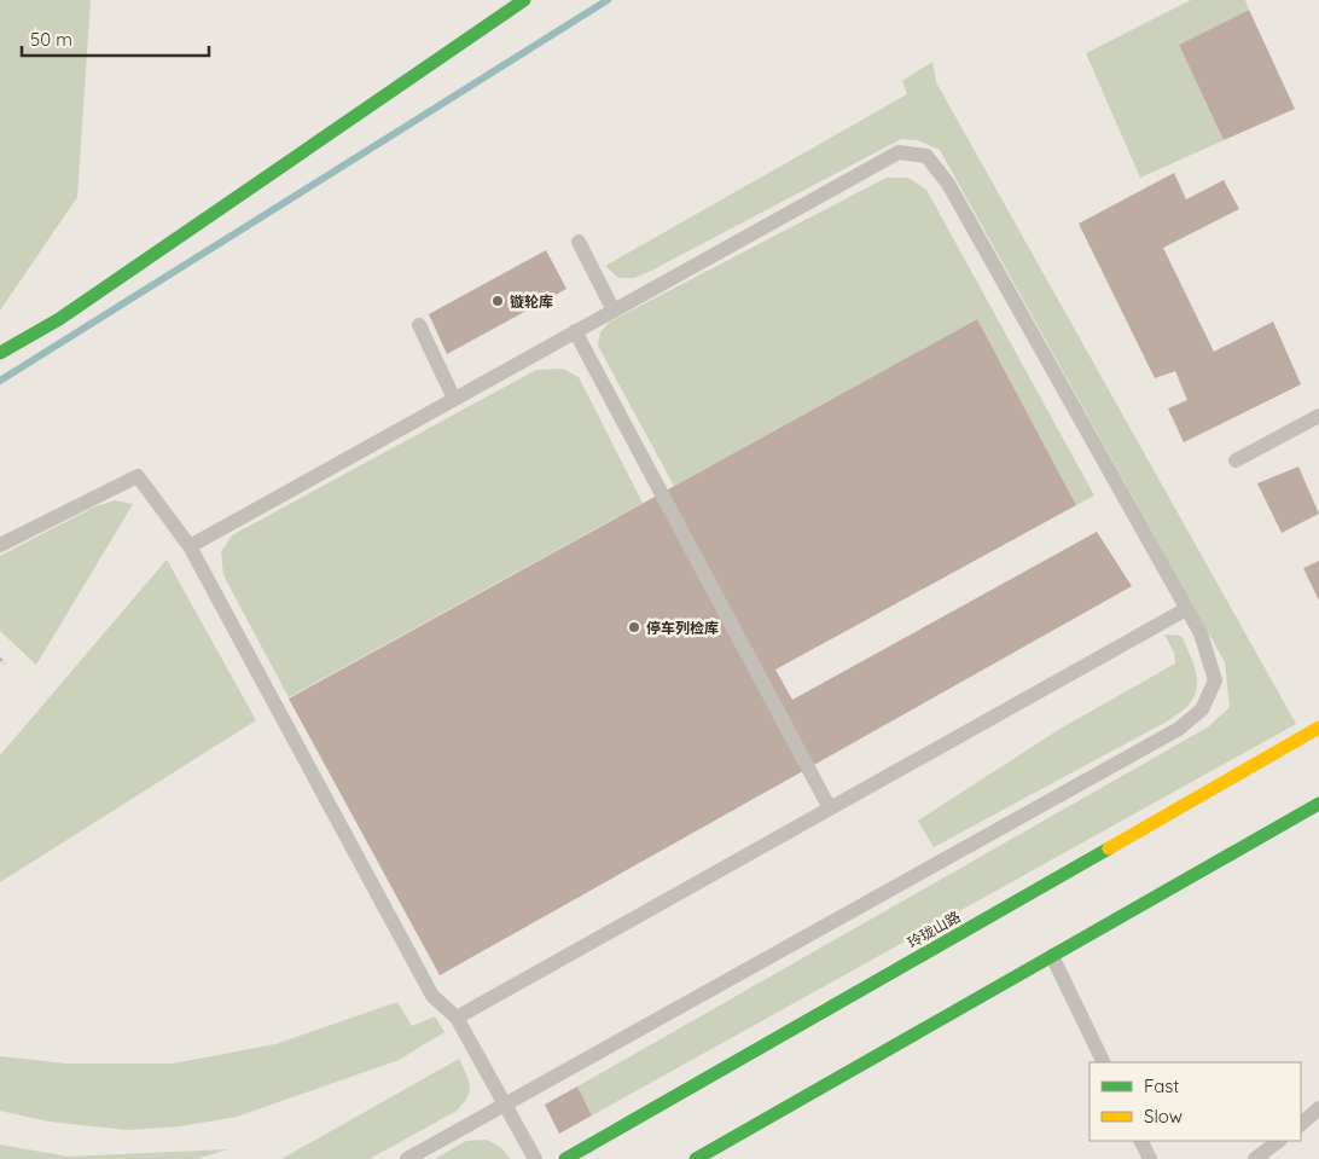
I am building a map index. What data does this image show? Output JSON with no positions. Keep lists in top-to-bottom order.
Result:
{
  "streets": {
    "main road": ["玲珑山路"]
  },
  "places": ["镟轮库", "停车列检库"],
  "legend": ["Fast", "Slow"],
  "scale_bar": "50 m"
}
